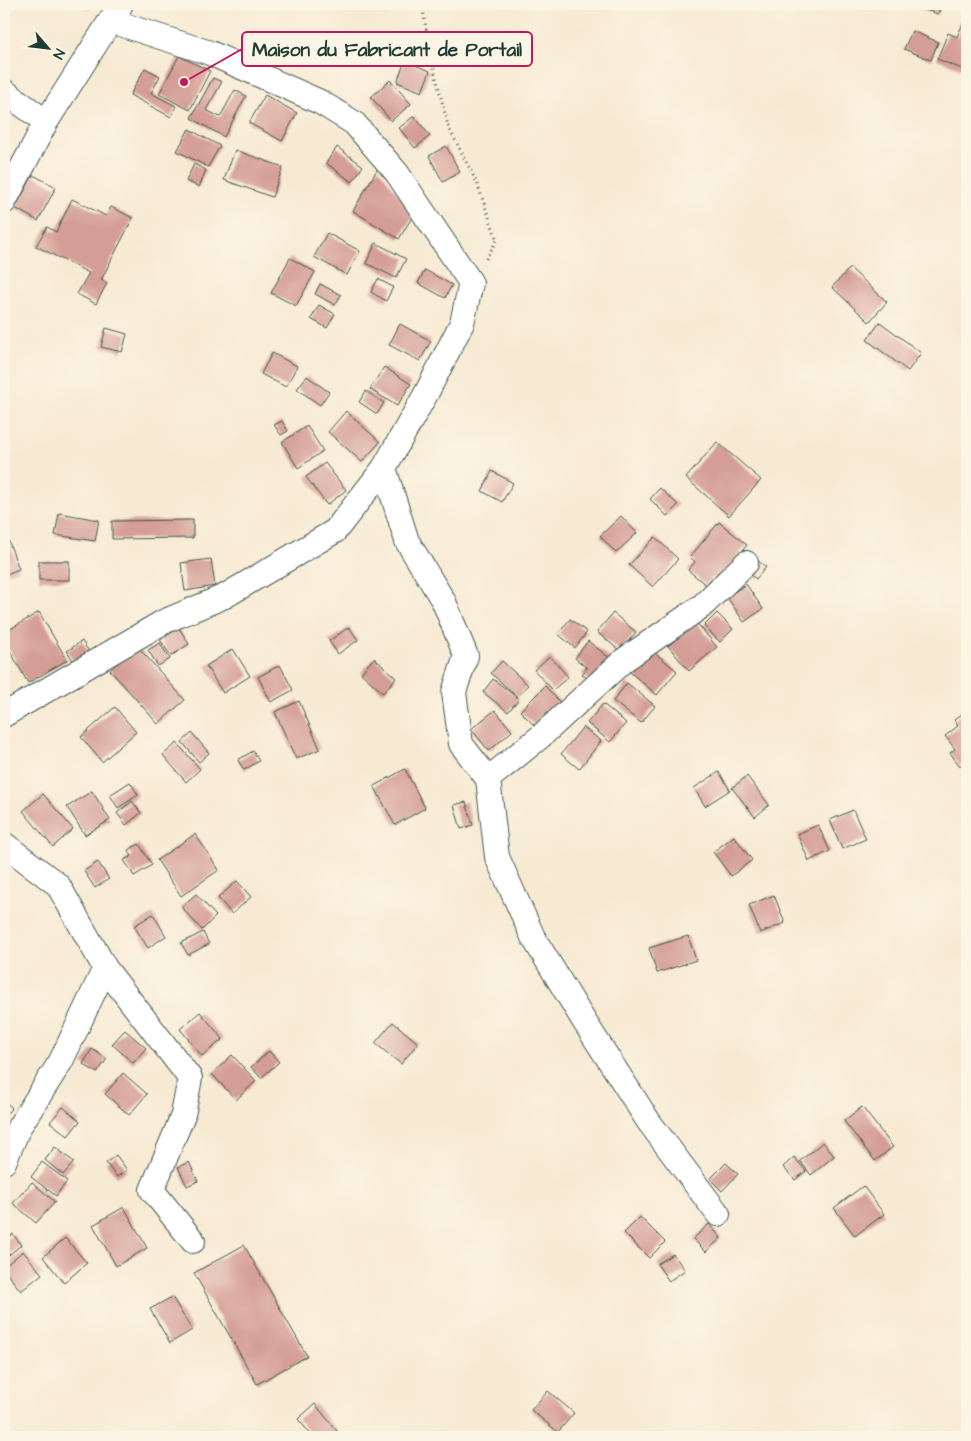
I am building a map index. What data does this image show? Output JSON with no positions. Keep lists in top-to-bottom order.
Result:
{
  "places": ["Maison du Fabricant de Portail"],
  "north": "bottom right"
}
